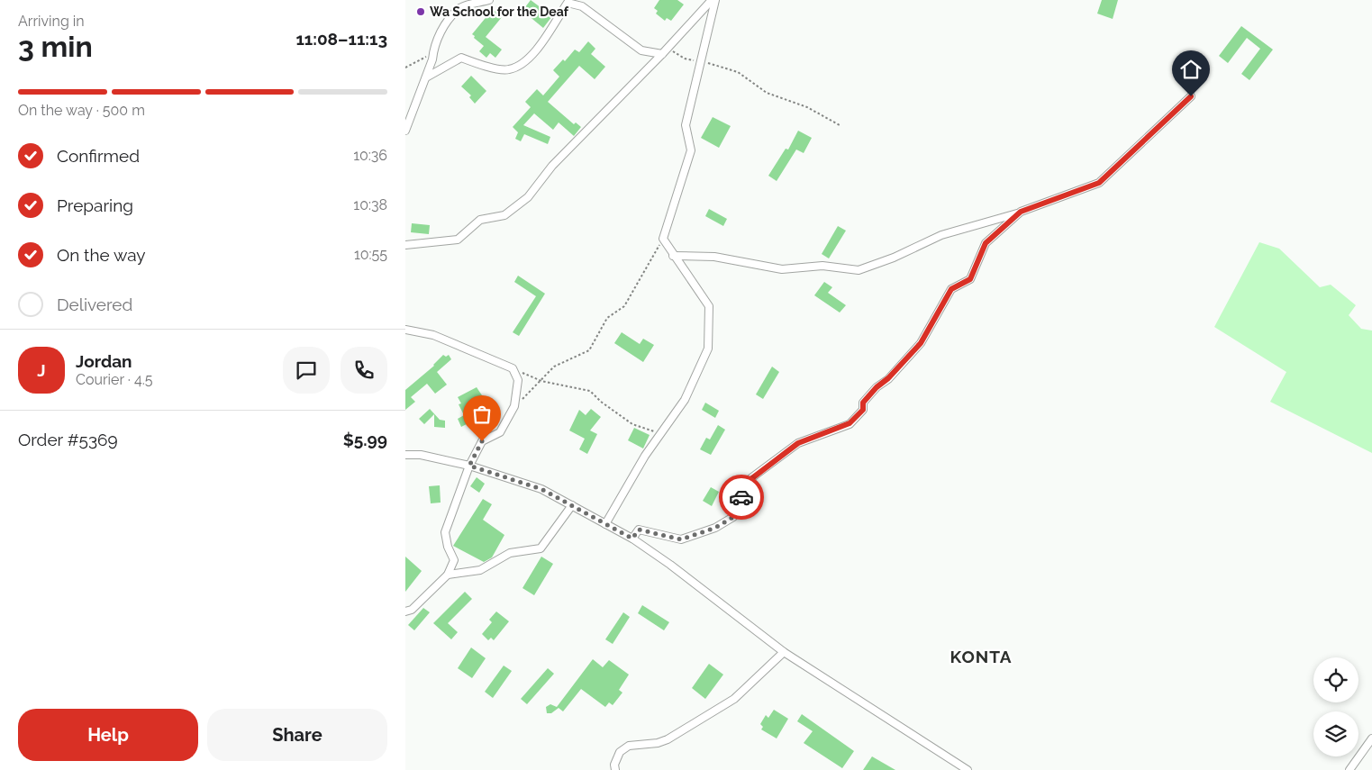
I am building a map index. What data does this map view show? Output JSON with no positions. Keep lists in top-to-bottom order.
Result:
{
  "districts": ["KONTA"],
  "places": ["Wa School for the Deaf"],
  "page": {
    "heading": ["3 min", "Arriving in", "11:08–11:13"],
    "panel": [
      "Jordan",
      "Courier · 4.5",
      "Order #5369",
      "$5.99"
    ],
    "bar": "On the way · 500 m",
    "list": [
      ["Confirmed", "10:36"],
      ["Preparing", "10:38"],
      ["On the way", "10:55"],
      "Delivered"
    ],
    "round": "J",
    "buttons": ["Help", "Share"]
  }
}
